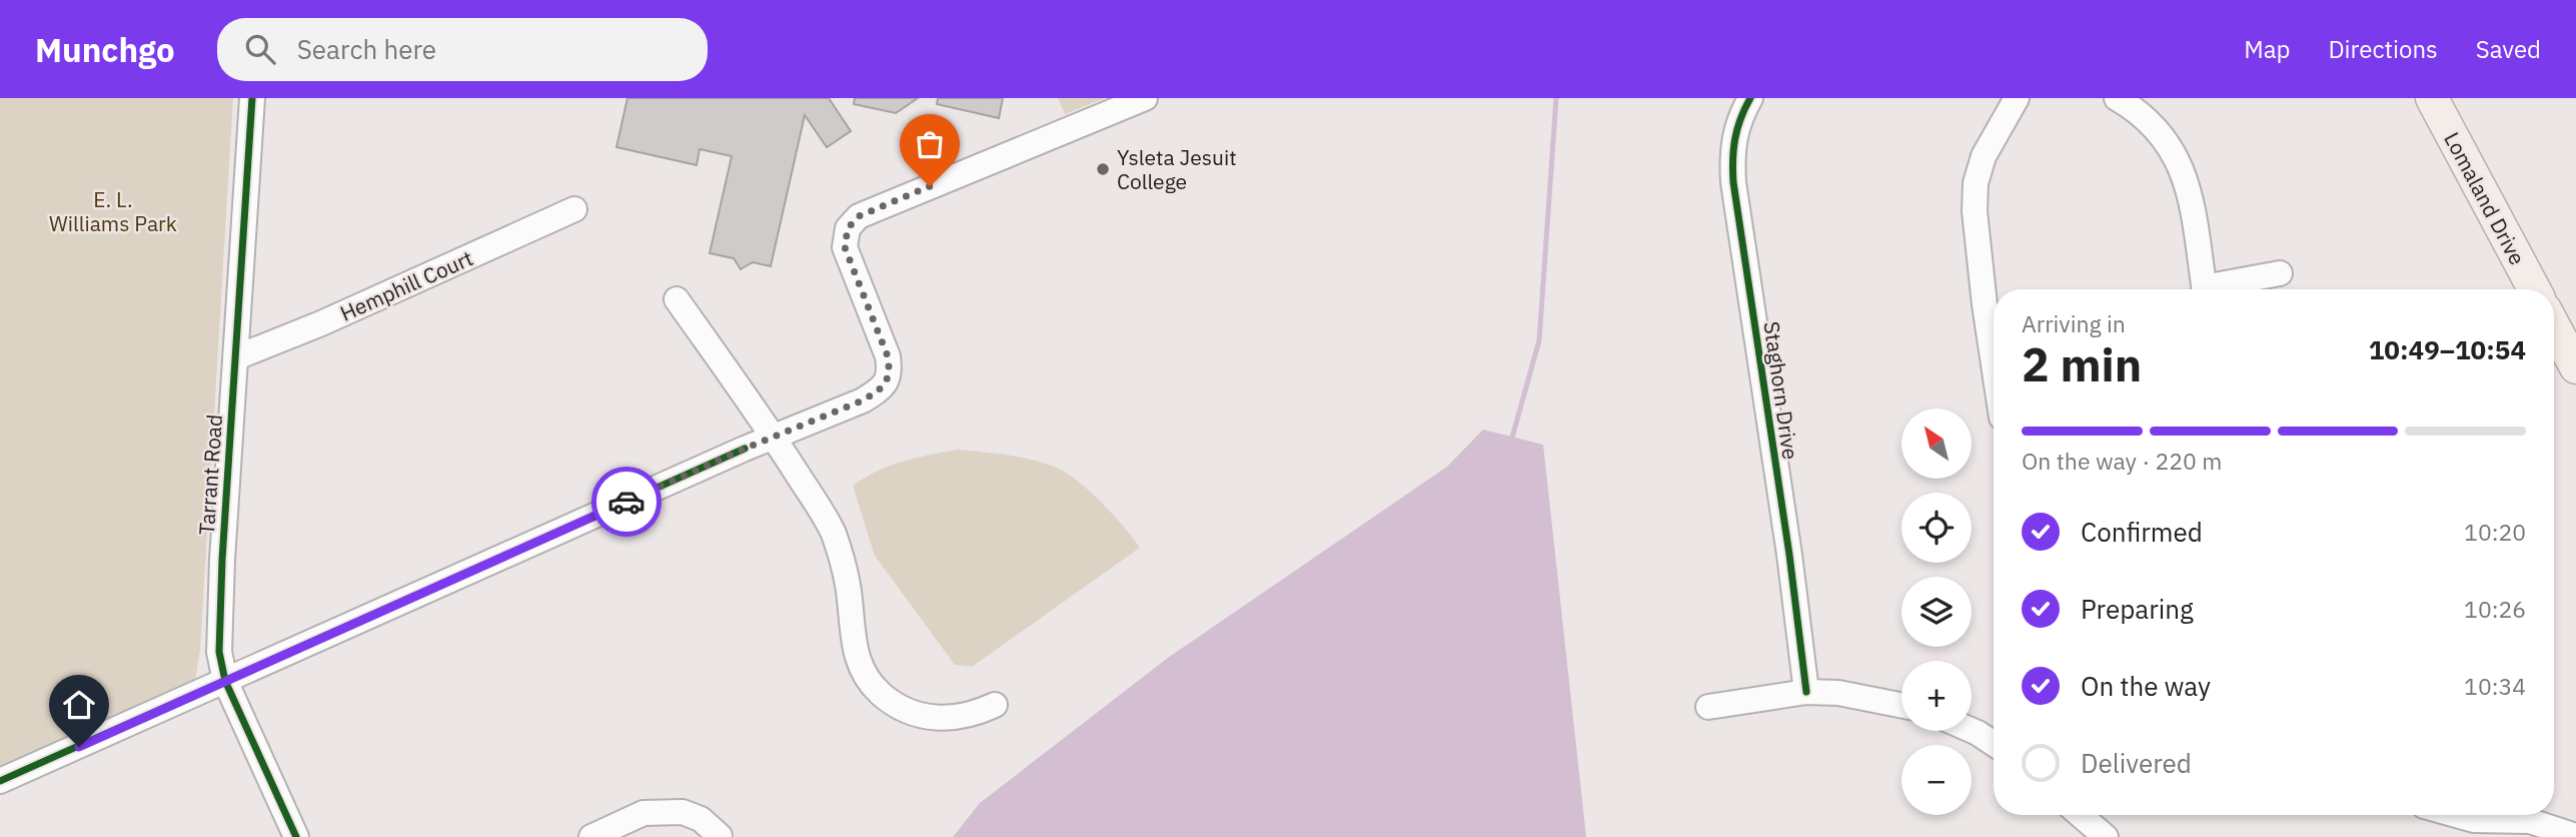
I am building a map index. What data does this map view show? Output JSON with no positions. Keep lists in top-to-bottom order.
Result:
{
  "streets": {
    "main road": ["Lomaland Drive"],
    "street": ["Hemphill Court", "Staghorn Drive", "Tarrant Road"]
  },
  "crossings": [
    ["Hemphill Court", "Tarrant Road"]
  ],
  "parks": ["E. L. Williams Park"],
  "places": ["Ysleta Jesuit College"],
  "north": "top left",
  "page": {
    "header": "Munchgo",
    "search": "Search here",
    "nav": ["Map", "Directions", "Saved"],
    "heading": ["2 min", "Arriving in", "10:49–10:54"],
    "map_buttons": ["+", "−"],
    "bar": "On the way · 220 m",
    "list": [
      ["Confirmed", "10:20"],
      ["Preparing", "10:26"],
      ["On the way", "10:34"],
      "Delivered"
    ]
  }
}
